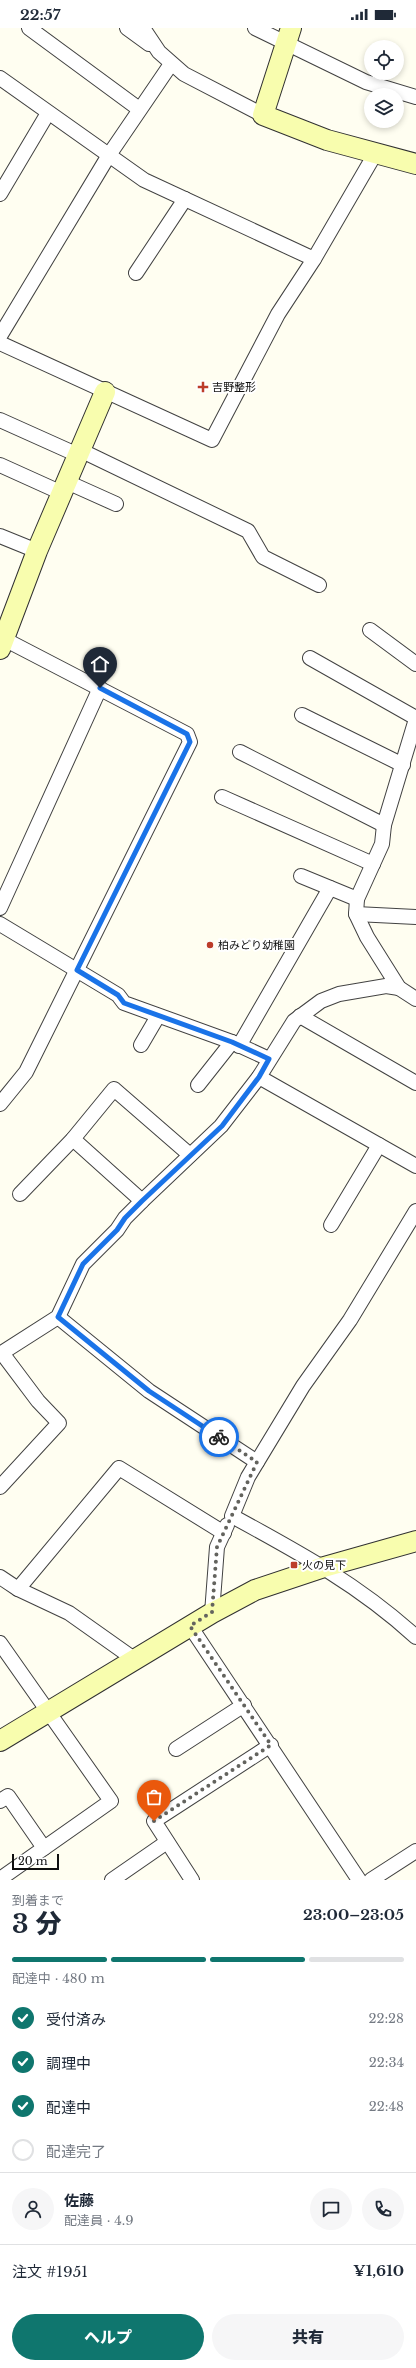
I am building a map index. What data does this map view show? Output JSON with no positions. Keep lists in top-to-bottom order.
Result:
{
  "places": {
    "health": ["吉野整形"],
    "other": ["柏みどり幼稚園"],
    "transit": ["火の見下"]
  },
  "scale_bar": "20 m",
  "page": {
    "status": "22:57",
    "scale": "20 m",
    "heading": ["3 分", "到着まで", "23:00–23:05"],
    "panel": [
      "佐藤",
      "配達員 · 4.9",
      "注文 #1951",
      "¥1,610"
    ],
    "bar": "配達中 · 480 m",
    "list": [
      ["受付済み", "22:28"],
      ["調理中", "22:34"],
      ["配達中", "22:48"],
      "配達完了"
    ],
    "buttons": ["ヘルプ", "共有"]
  }
}
